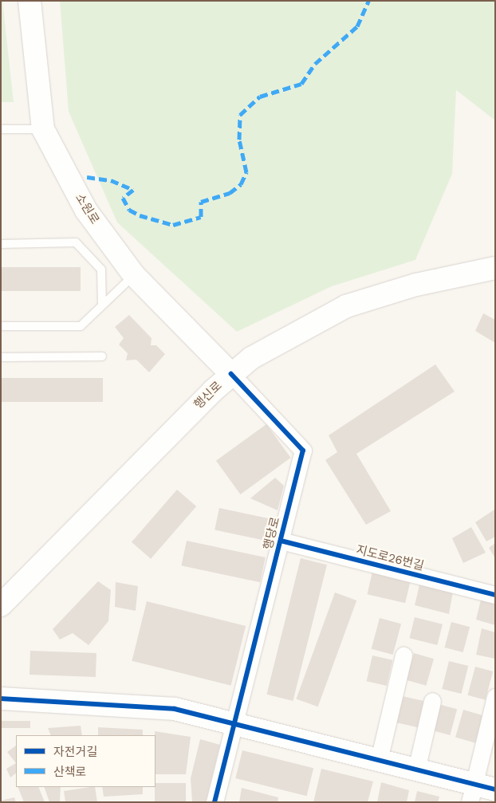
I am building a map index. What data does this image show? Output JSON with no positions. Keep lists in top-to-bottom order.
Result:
{
  "streets": {
    "main road": ["소원로", "행신로"],
    "street": ["행당로", "지도로26번길"]
  },
  "crossings": [
    ["소원로", "행신로"],
    ["소원로", "행당로"],
    ["행신로", "행당로"],
    ["행당로", "지도로26번길"]
  ],
  "legend": ["자전거길", "산책로"]
}
